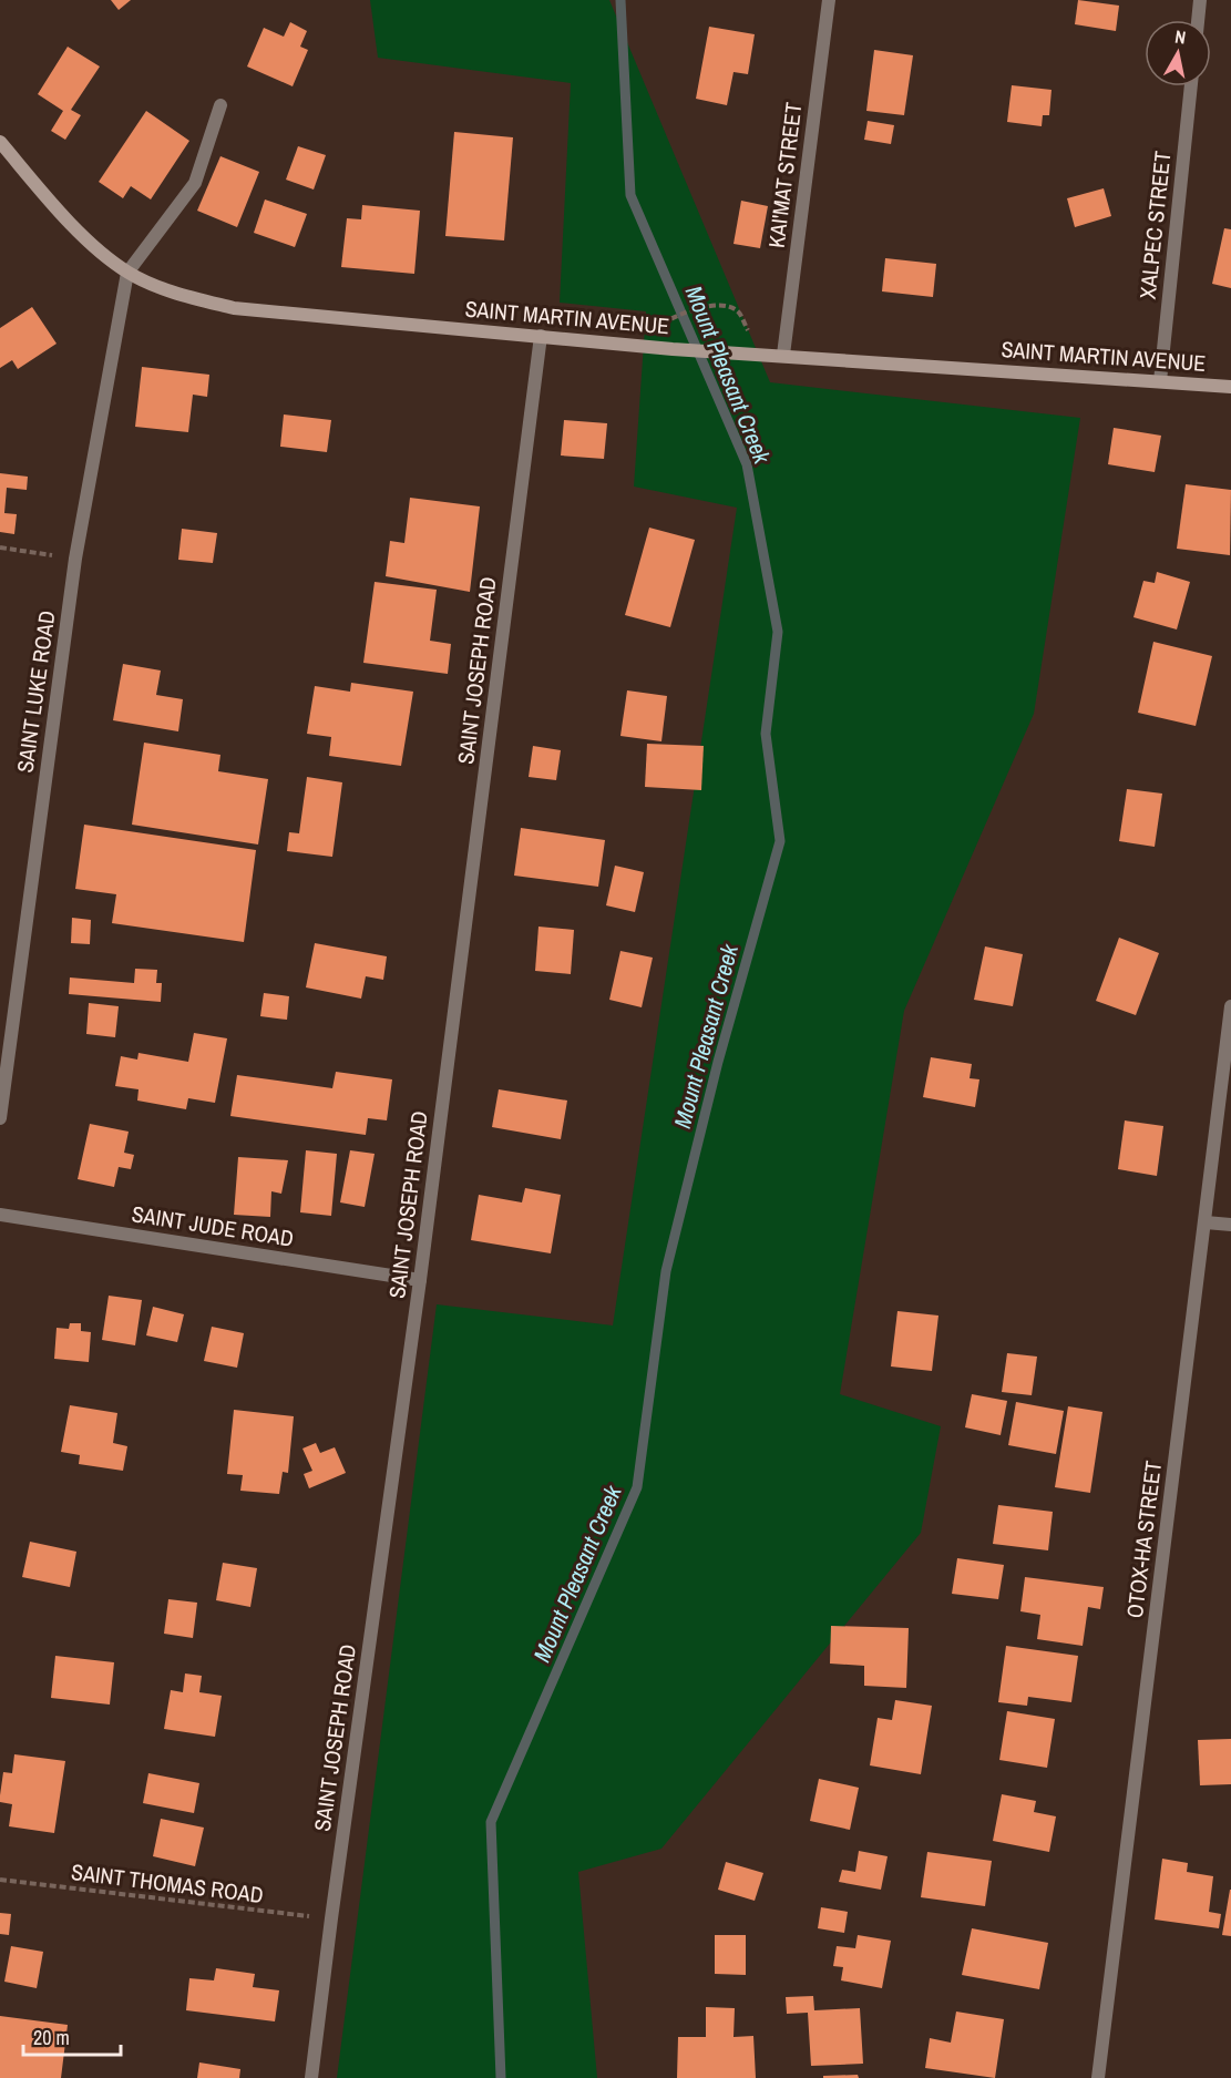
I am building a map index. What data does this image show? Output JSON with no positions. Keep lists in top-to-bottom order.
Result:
{
  "streets": {
    "street": [
      "KAI'MAT STREET",
      "XALPEC STREET",
      "SAINT MARTIN AVENUE",
      "SAINT JOSEPH ROAD",
      "SAINT LUKE ROAD",
      "SAINT JUDE ROAD",
      "OTOX-HA STREET"
    ],
    "path": ["SAINT THOMAS ROAD"]
  },
  "crossings": [
    ["KAI'MAT STREET", "SAINT MARTIN AVENUE"],
    ["XALPEC STREET", "SAINT MARTIN AVENUE"],
    ["SAINT MARTIN AVENUE", "SAINT JOSEPH ROAD"],
    ["SAINT MARTIN AVENUE", "SAINT LUKE ROAD"],
    ["SAINT JOSEPH ROAD", "SAINT JUDE ROAD"],
    ["SAINT JOSEPH ROAD", "SAINT THOMAS ROAD"]
  ],
  "water": ["Mount Pleasant Creek"],
  "scale_bar": "20 m",
  "north": "top"
}
